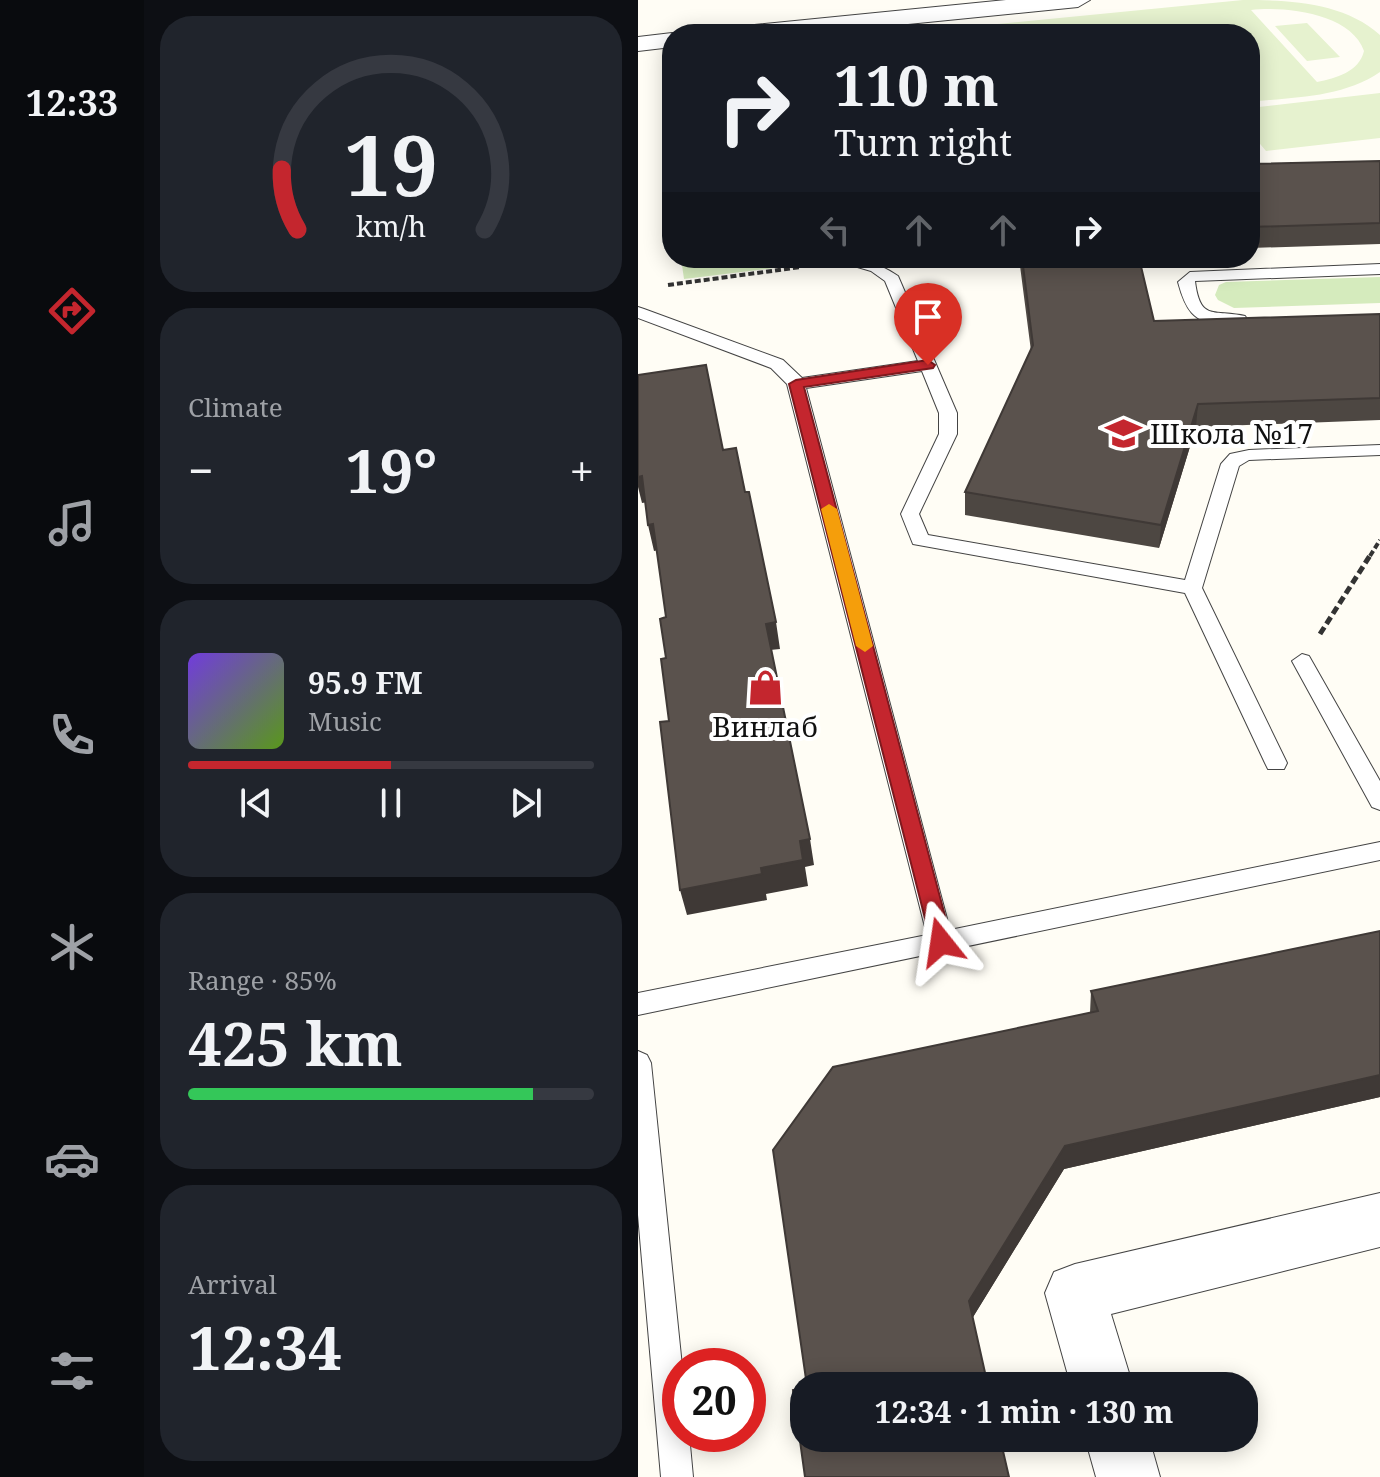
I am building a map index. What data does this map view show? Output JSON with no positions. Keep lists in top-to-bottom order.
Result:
{
  "places": {
    "school or university": ["Школа №17"],
    "shop": ["Винлаб"]
  },
  "page": {
    "tabs": "12:33",
    "turn": ["110 m", "Turn right"],
    "tile": [
      "Climate",
      ["Range · 85%", "425 km"],
      ["Arrival", "12:34"]
    ],
    "heat": ["−", "19°", "+"],
    "song": ["95.9 FM", "Music"],
    "limit": "20",
    "trip": "12:34 · 1 min · 130 m",
    "gauge": ["19", "km/h"]
  }
}
